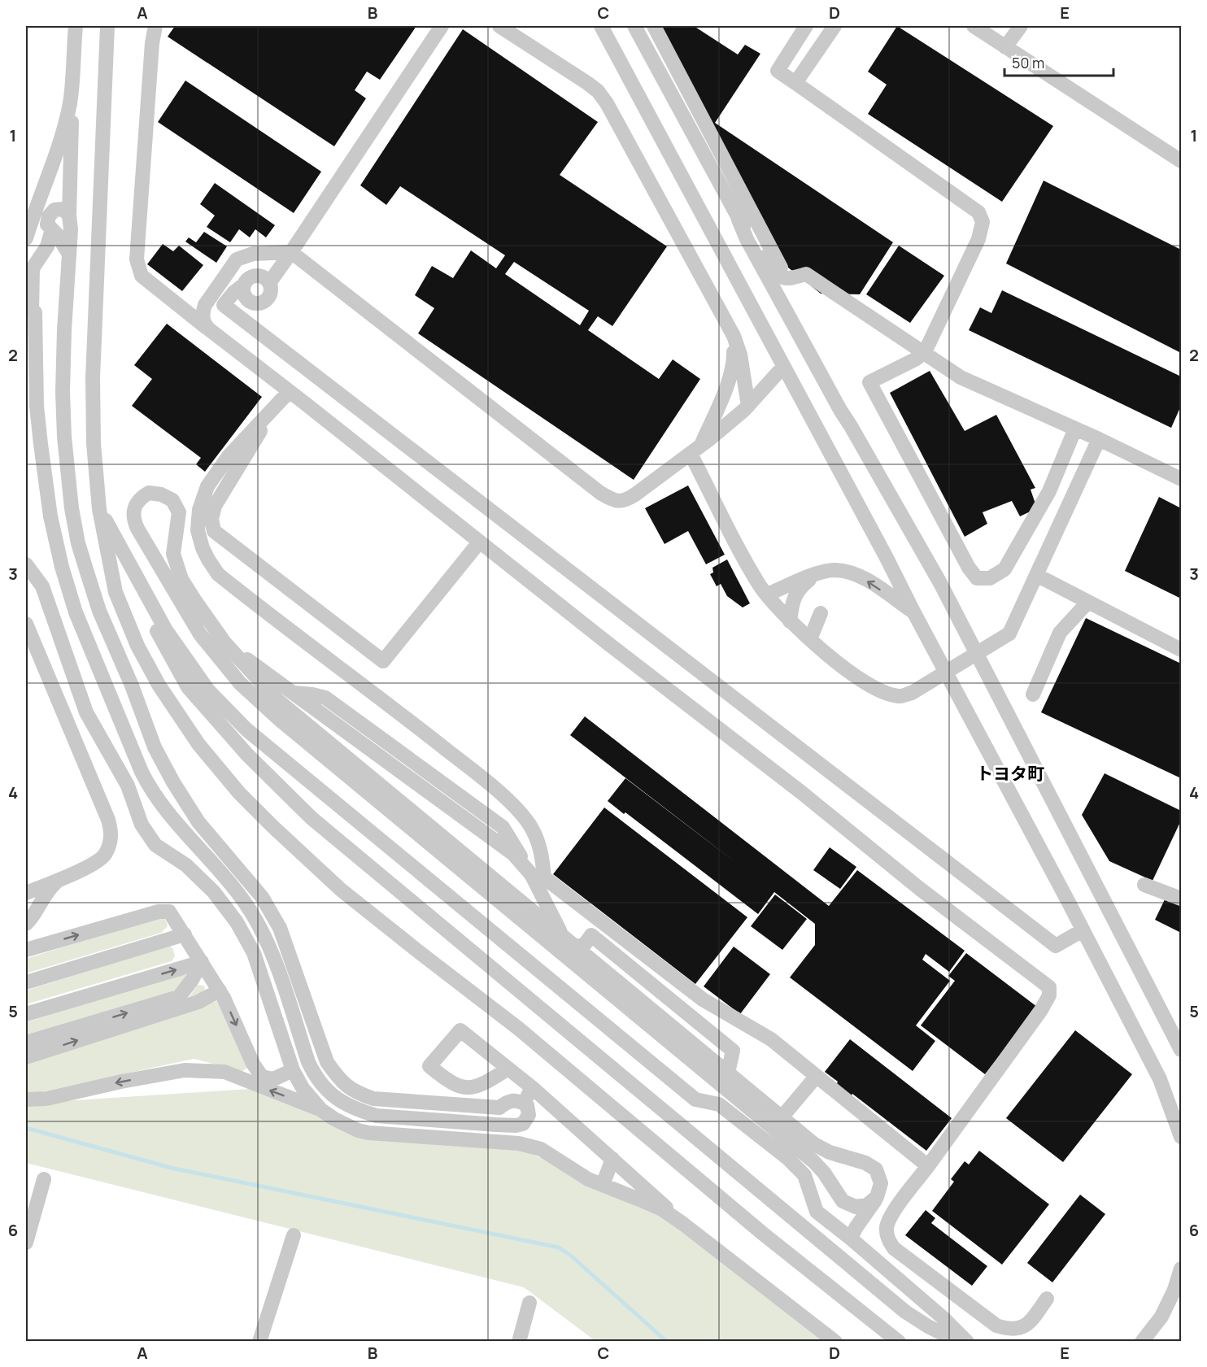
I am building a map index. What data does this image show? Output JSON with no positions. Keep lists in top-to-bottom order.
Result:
{
  "districts": ["トヨタ町"],
  "scale_bar": "50 m",
  "grid": {
    "columns": [
      "A",
      "B",
      "C",
      "D",
      "E"
    ],
    "rows": [
      "1",
      "2",
      "3",
      "4",
      "5",
      "6"
    ]
  }
}
